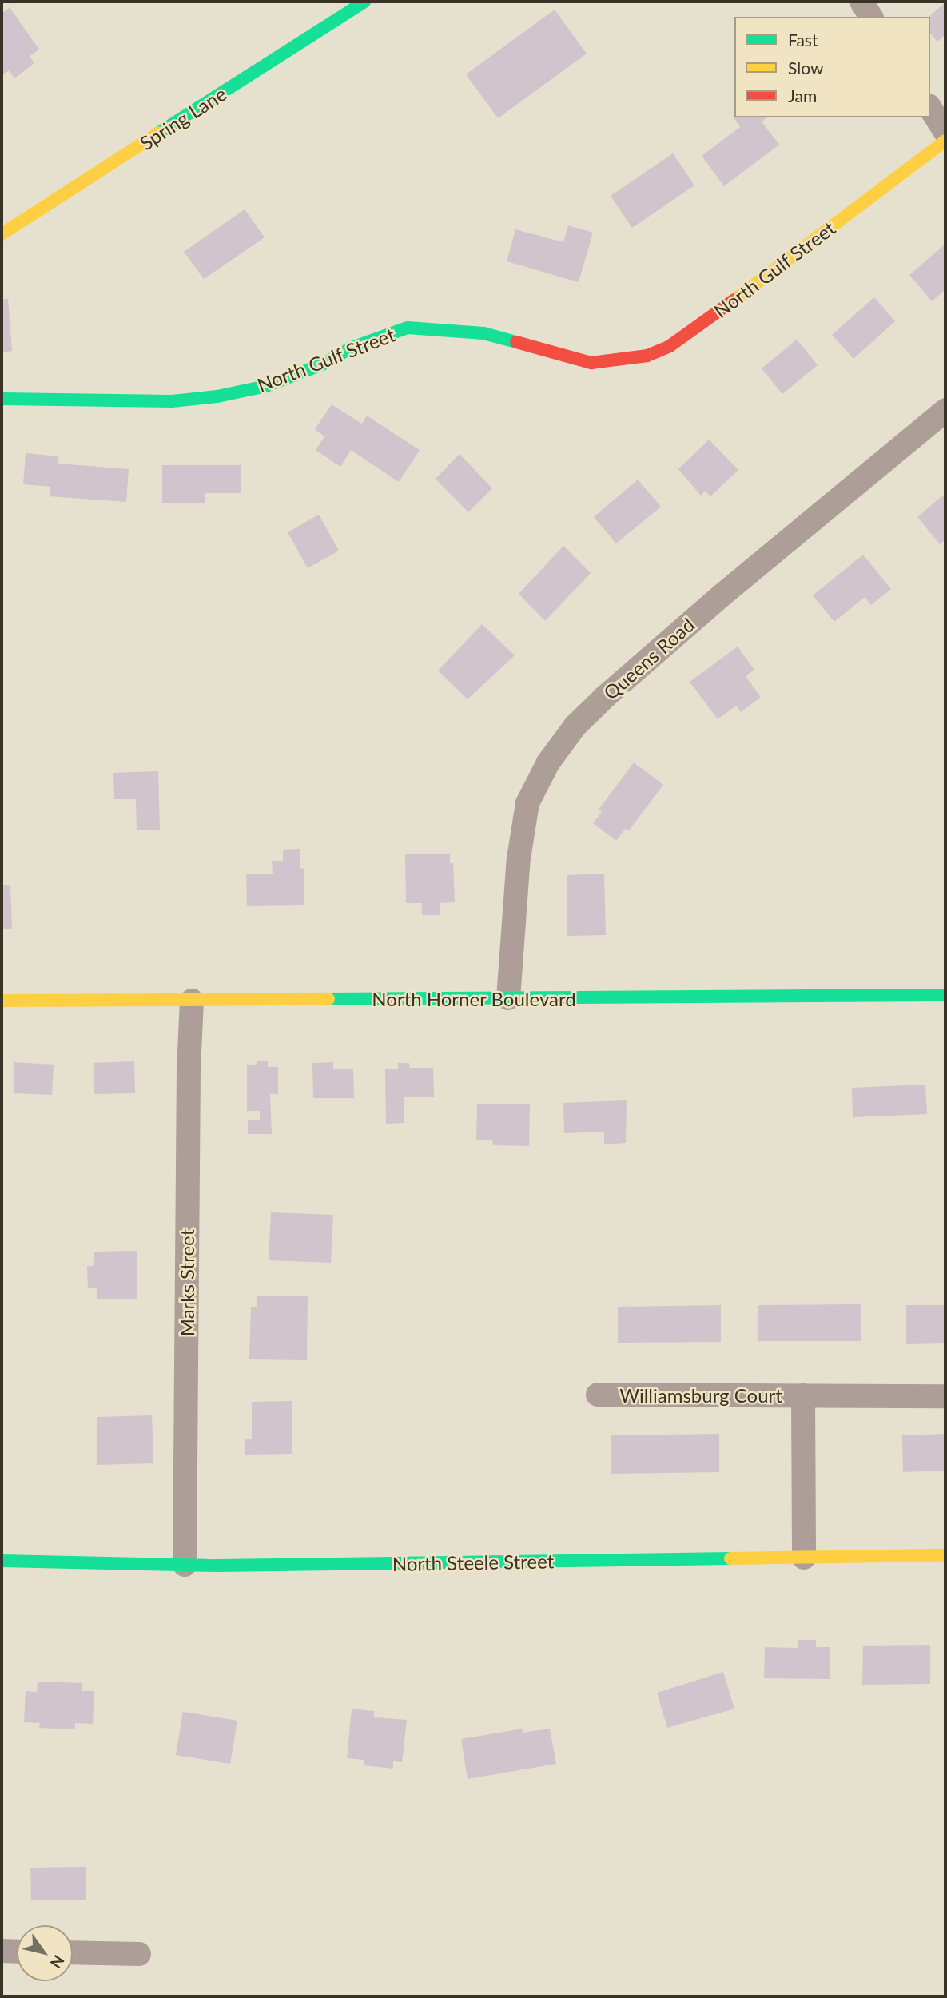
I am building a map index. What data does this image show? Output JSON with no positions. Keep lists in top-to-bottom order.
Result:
{
  "streets": {
    "street": [
      "Spring Lane",
      "North Gulf Street",
      "Queens Road",
      "North Horner Boulevard",
      "Marks Street",
      "Williamsburg Court",
      "North Steele Street"
    ]
  },
  "crossings": [
    ["Queens Road", "North Horner Boulevard"],
    ["North Horner Boulevard", "Marks Street"],
    ["Marks Street", "North Steele Street"],
    ["Williamsburg Court", "North Steele Street"]
  ],
  "legend": ["Fast", "Slow", "Jam"],
  "north": "bottom right"
}
